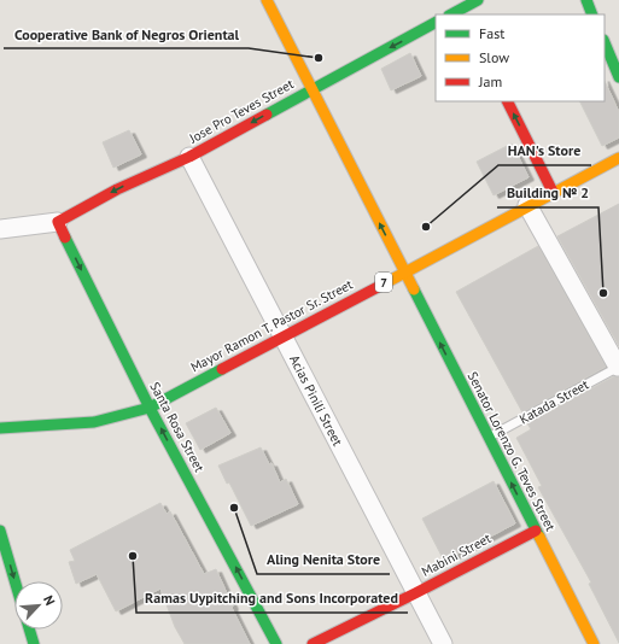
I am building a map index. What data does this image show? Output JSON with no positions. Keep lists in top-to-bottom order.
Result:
{
  "streets": {
    "street": [
      "Jose Pro Teves Street",
      "7",
      "Mayor Ramon T. Pastor Sr. Street",
      "Acias Pinili Street",
      "Santa Rosa Street",
      "Senator Lorenzo G. Teves Street",
      "Mabini Street"
    ],
    "lane": ["Katada Street"]
  },
  "crossings": [
    ["Jose Pro Teves Street", "Acias Pinili Street"],
    ["Jose Pro Teves Street", "Santa Rosa Street"],
    ["Jose Pro Teves Street", "Senator Lorenzo G. Teves Street"],
    ["Mayor Ramon T. Pastor Sr. Street", "Acias Pinili Street"],
    ["Mayor Ramon T. Pastor Sr. Street", "Santa Rosa Street"],
    ["Mayor Ramon T. Pastor Sr. Street", "Senator Lorenzo G. Teves Street"],
    ["Acias Pinili Street", "Mabini Street"],
    ["Katada Street", "Senator Lorenzo G. Teves Street"],
    ["Senator Lorenzo G. Teves Street", "Mabini Street"]
  ],
  "one_way": ["Jose Pro Teves Street", "Senator Lorenzo G. Teves Street"],
  "places": [
    "Cooperative Bank of Negros Oriental",
    "HAN's Store",
    "Building № 2",
    "Aling Nenita Store",
    "Ramas Uypitching and Sons Incorporated"
  ],
  "legend": ["Fast", "Slow", "Jam"],
  "north": "top right"
}
